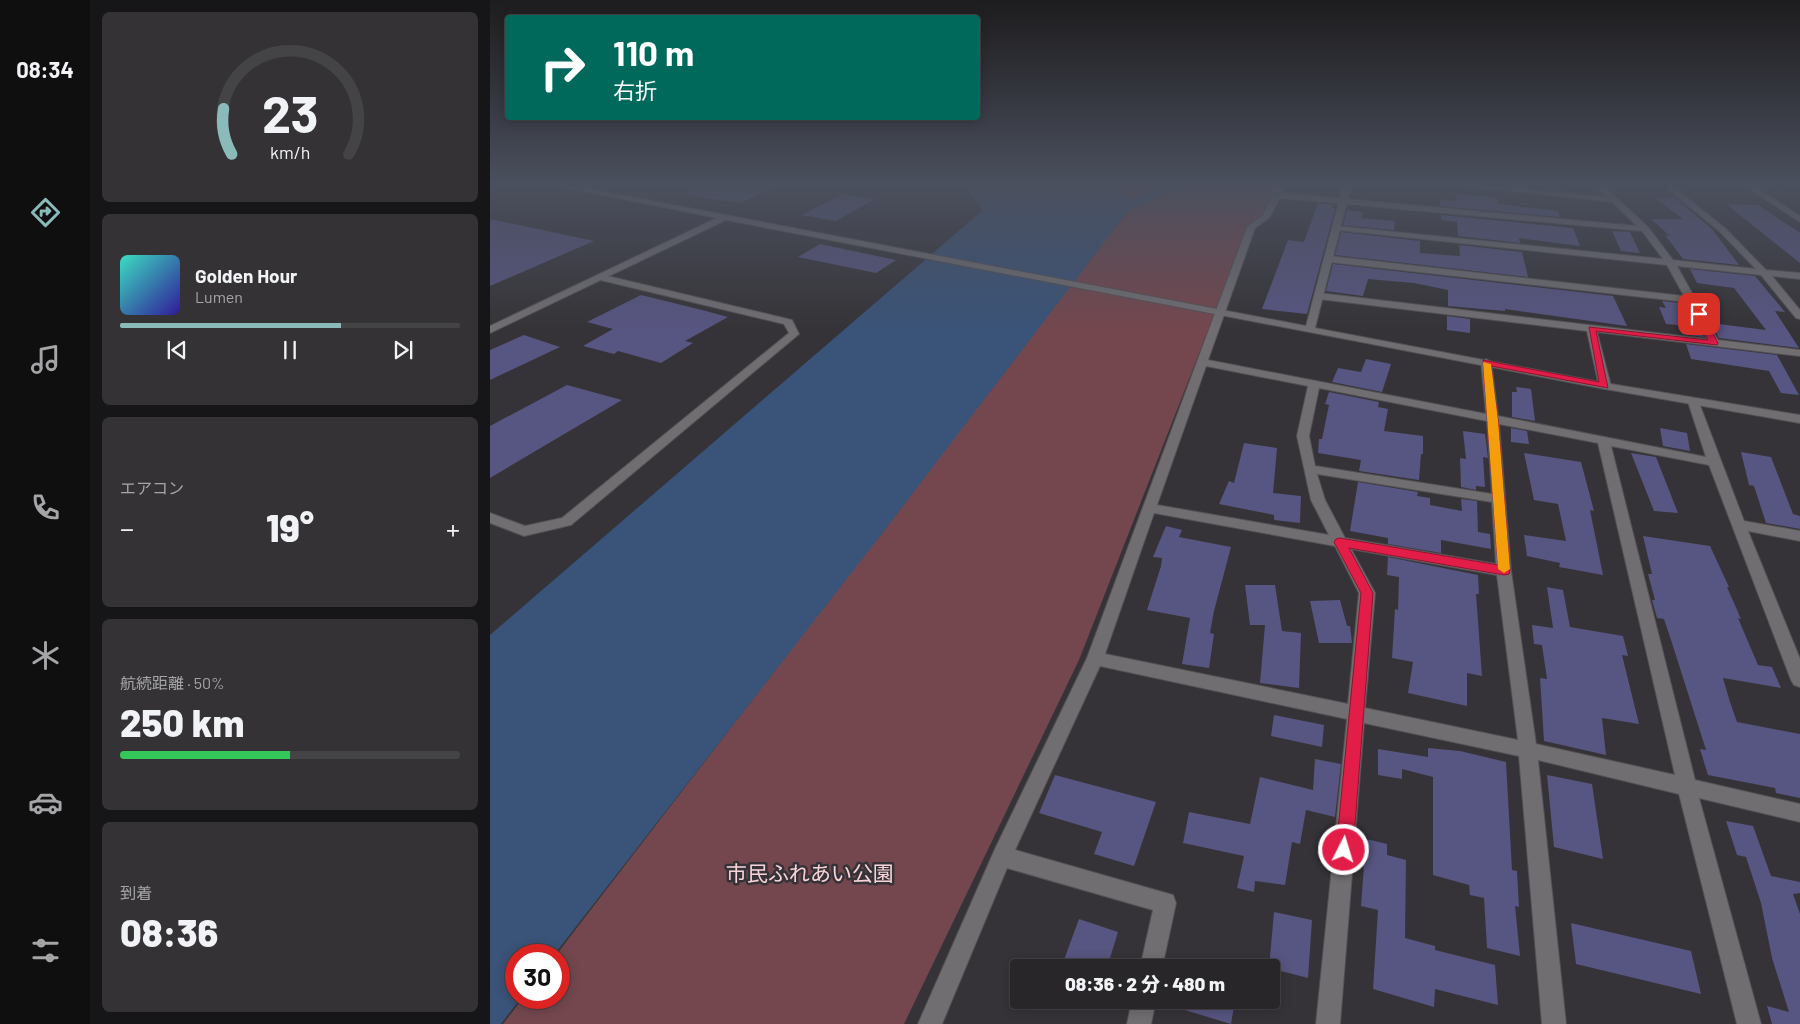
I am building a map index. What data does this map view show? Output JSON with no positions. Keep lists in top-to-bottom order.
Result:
{
  "parks": ["市民ふれあい公園"],
  "page": {
    "tabs": "08:34",
    "turn": ["110 m", "右折"],
    "song": ["Golden Hour", "Lumen"],
    "tile": [
      "エアコン",
      ["航続距離 · 50%", "250 km"],
      ["到着", "08:36"]
    ],
    "heat": ["−", "19°", "+"],
    "limit": "30",
    "trip": "08:36 · 2 分 · 480 m",
    "gauge": ["23", "km/h"]
  }
}
